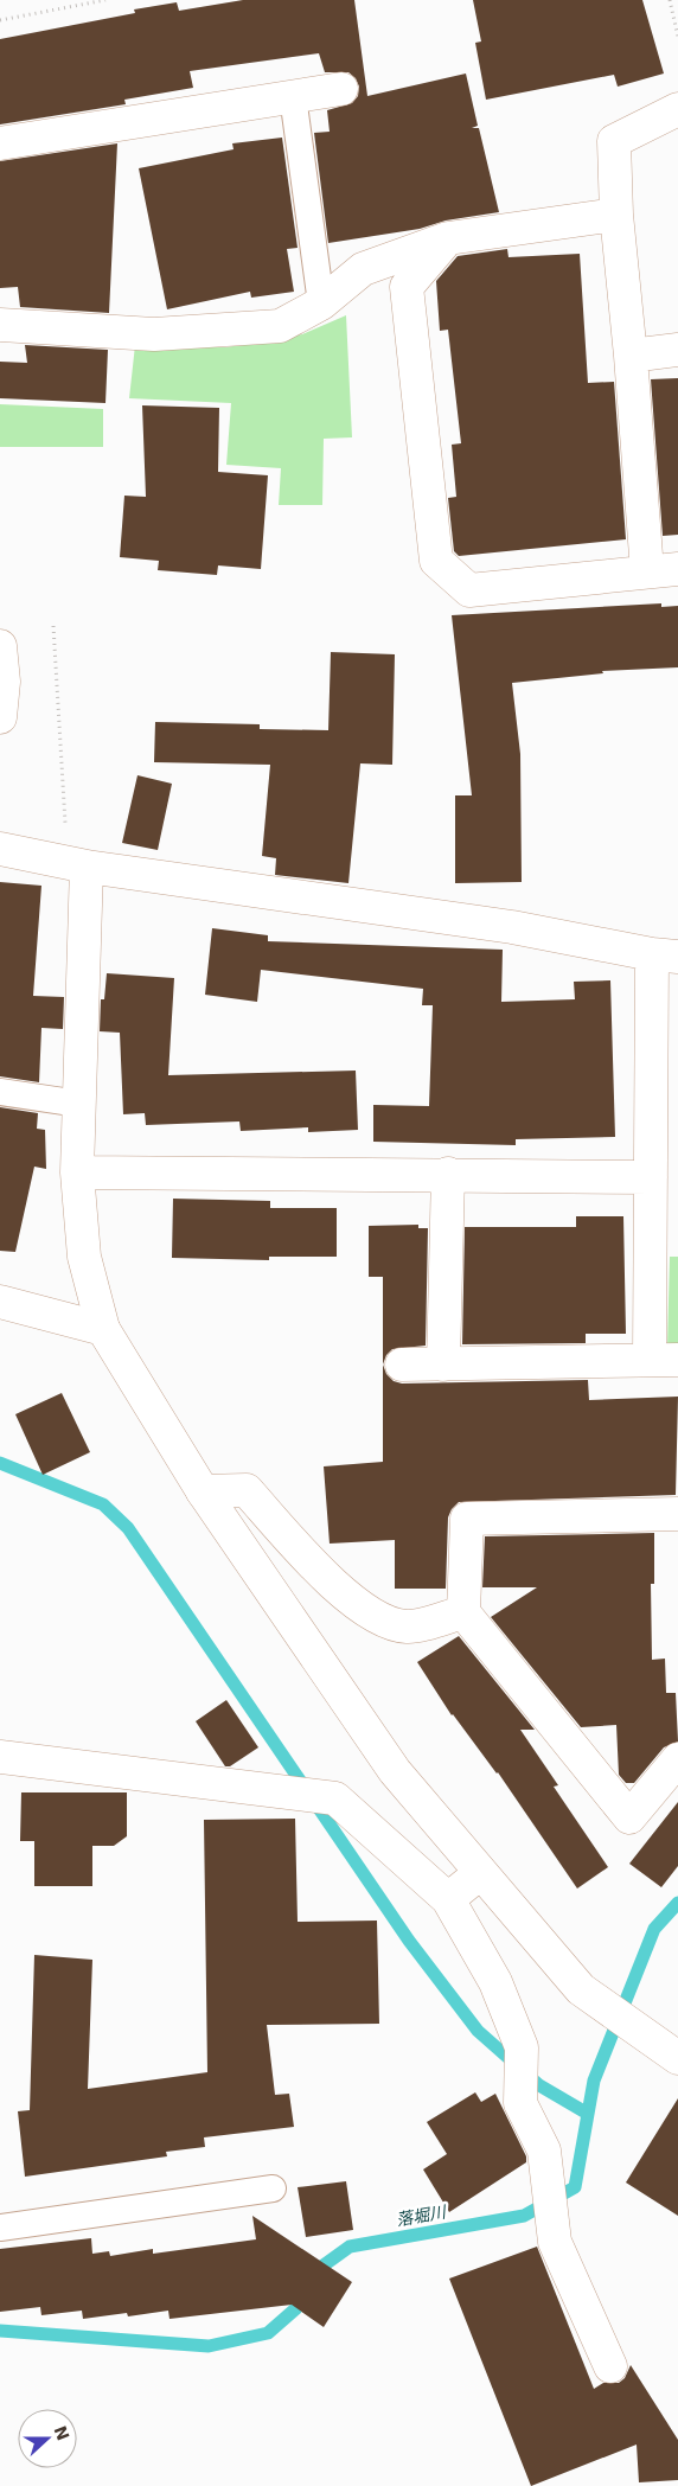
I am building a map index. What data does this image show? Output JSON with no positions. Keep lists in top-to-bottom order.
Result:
{
  "water": ["落堀川"],
  "north": "right"
}
